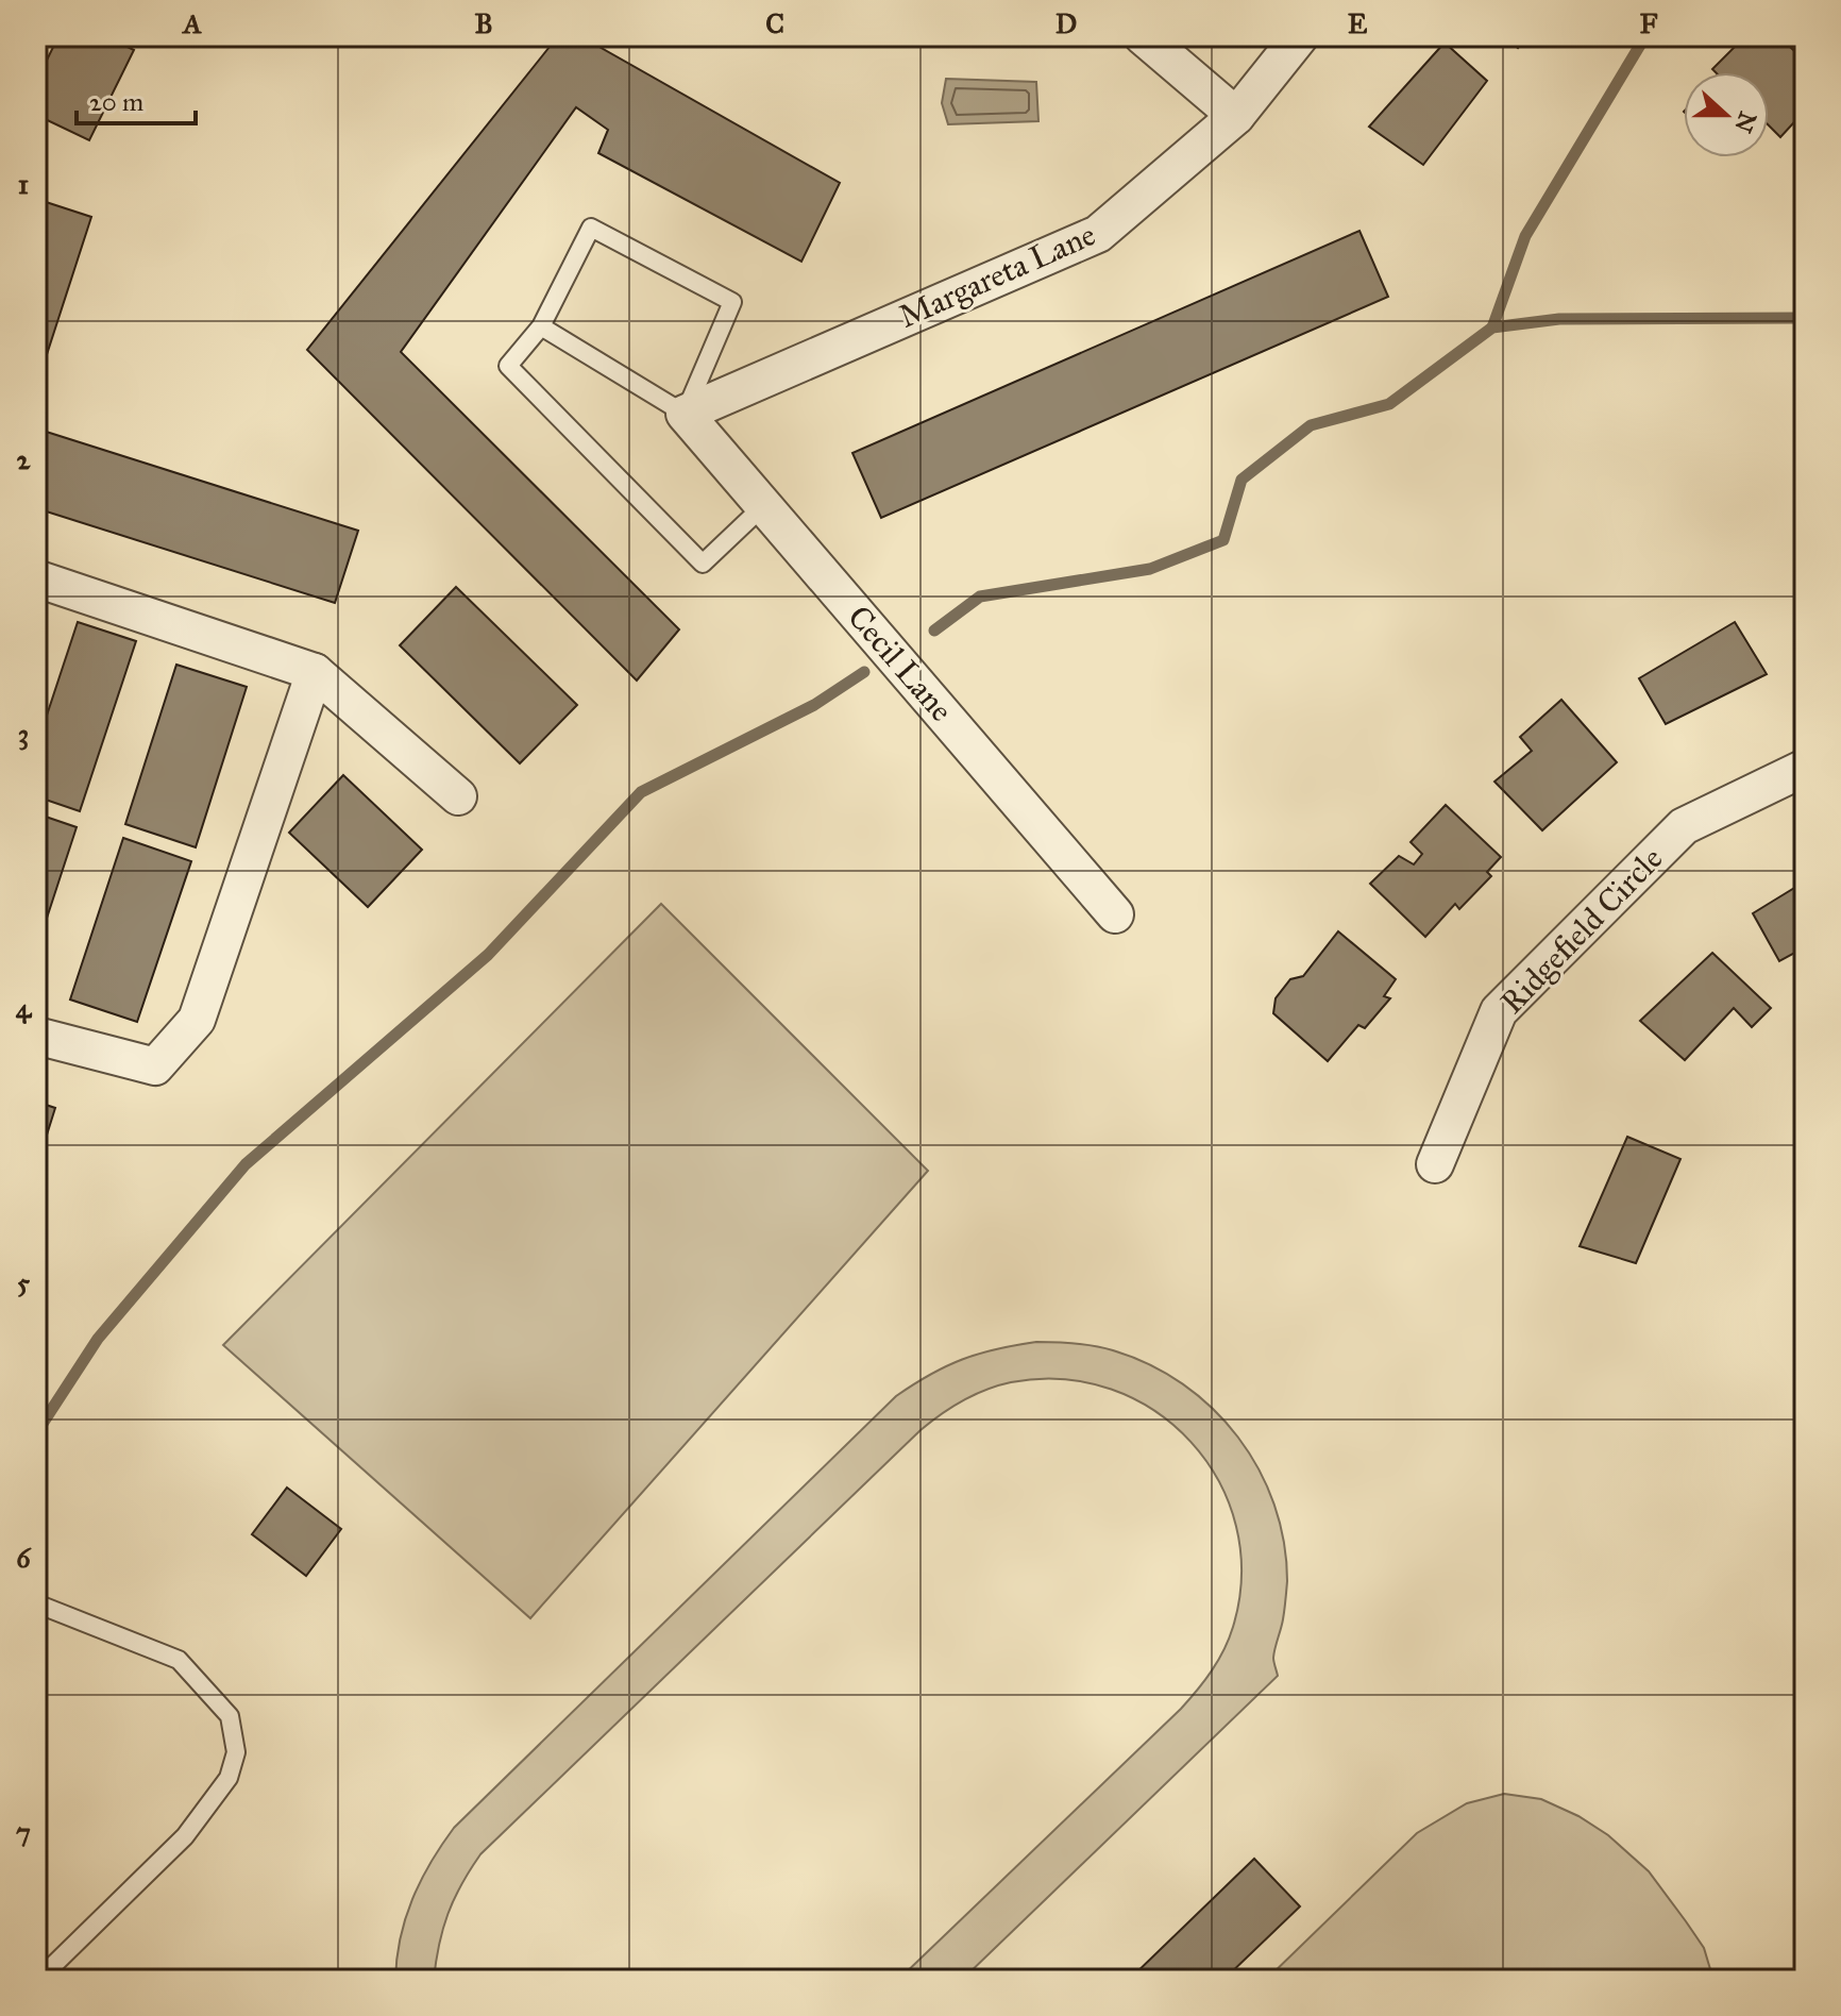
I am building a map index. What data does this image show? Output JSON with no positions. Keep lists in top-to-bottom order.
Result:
{
  "streets": {
    "street": ["Margareta Lane", "Cecil Lane", "Ridgefield Circle"]
  },
  "crossings": [
    ["Margareta Lane", "Cecil Lane"]
  ],
  "scale_bar": "20 m",
  "north": "right",
  "grid": {
    "columns": [
      "A",
      "B",
      "C",
      "D",
      "E",
      "F"
    ],
    "rows": [
      "1",
      "2",
      "3",
      "4",
      "5",
      "6",
      "7"
    ]
  }
}
